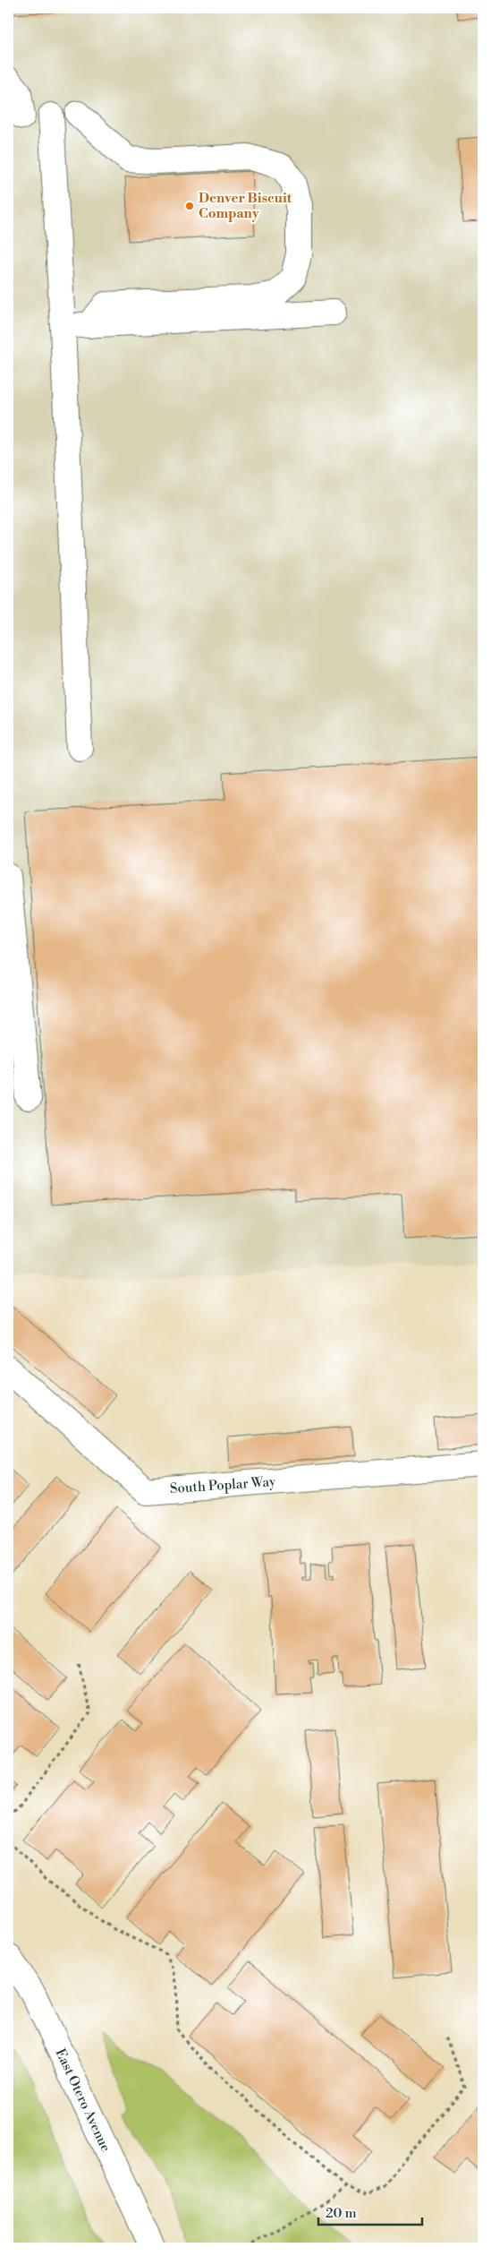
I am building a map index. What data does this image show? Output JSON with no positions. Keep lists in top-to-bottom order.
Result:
{
  "streets": {
    "street": ["South Poplar Way", "East Otero Avenue"]
  },
  "places": ["Denver Biscuit Company"],
  "scale_bar": "20 m"
}
